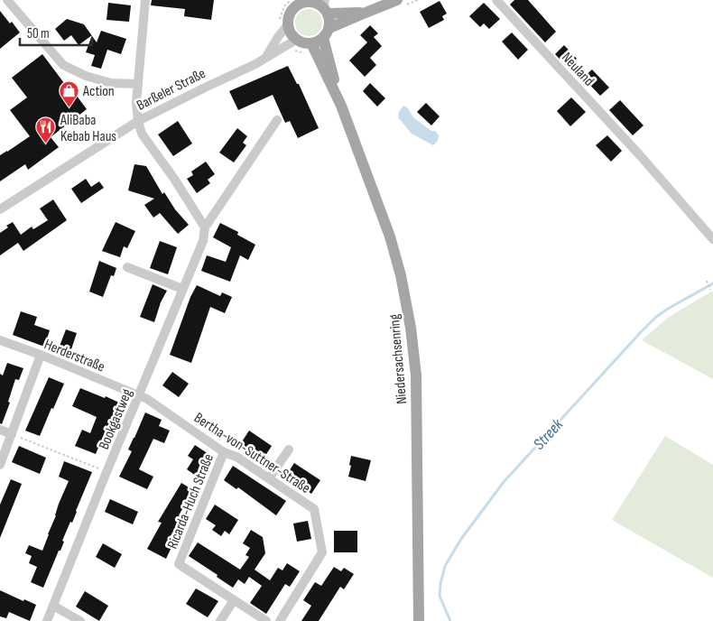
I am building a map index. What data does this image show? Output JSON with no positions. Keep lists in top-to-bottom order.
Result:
{
  "streets": {
    "main road": ["Niedersachsenring"],
    "street": [
      "Neuland",
      "Barßeler Straße",
      "Herderstraße",
      "Bookgastweg",
      "Bertha-von-Suttner-Straße",
      "Ricarda-Huch Straße"
    ]
  },
  "crossings": [
    ["Barßeler Straße", "Niedersachsenring"],
    ["Herderstraße", "Bookgastweg"],
    ["Herderstraße", "Bertha-von-Suttner-Straße"],
    ["Bookgastweg", "Bertha-von-Suttner-Straße"],
    ["Bertha-von-Suttner-Straße", "Ricarda-Huch Straße"]
  ],
  "water": ["Streek"],
  "places": {
    "shop": ["Action"],
    "restaurant": ["AliBaba Kebab Haus"]
  },
  "scale_bar": "50 m"
}
